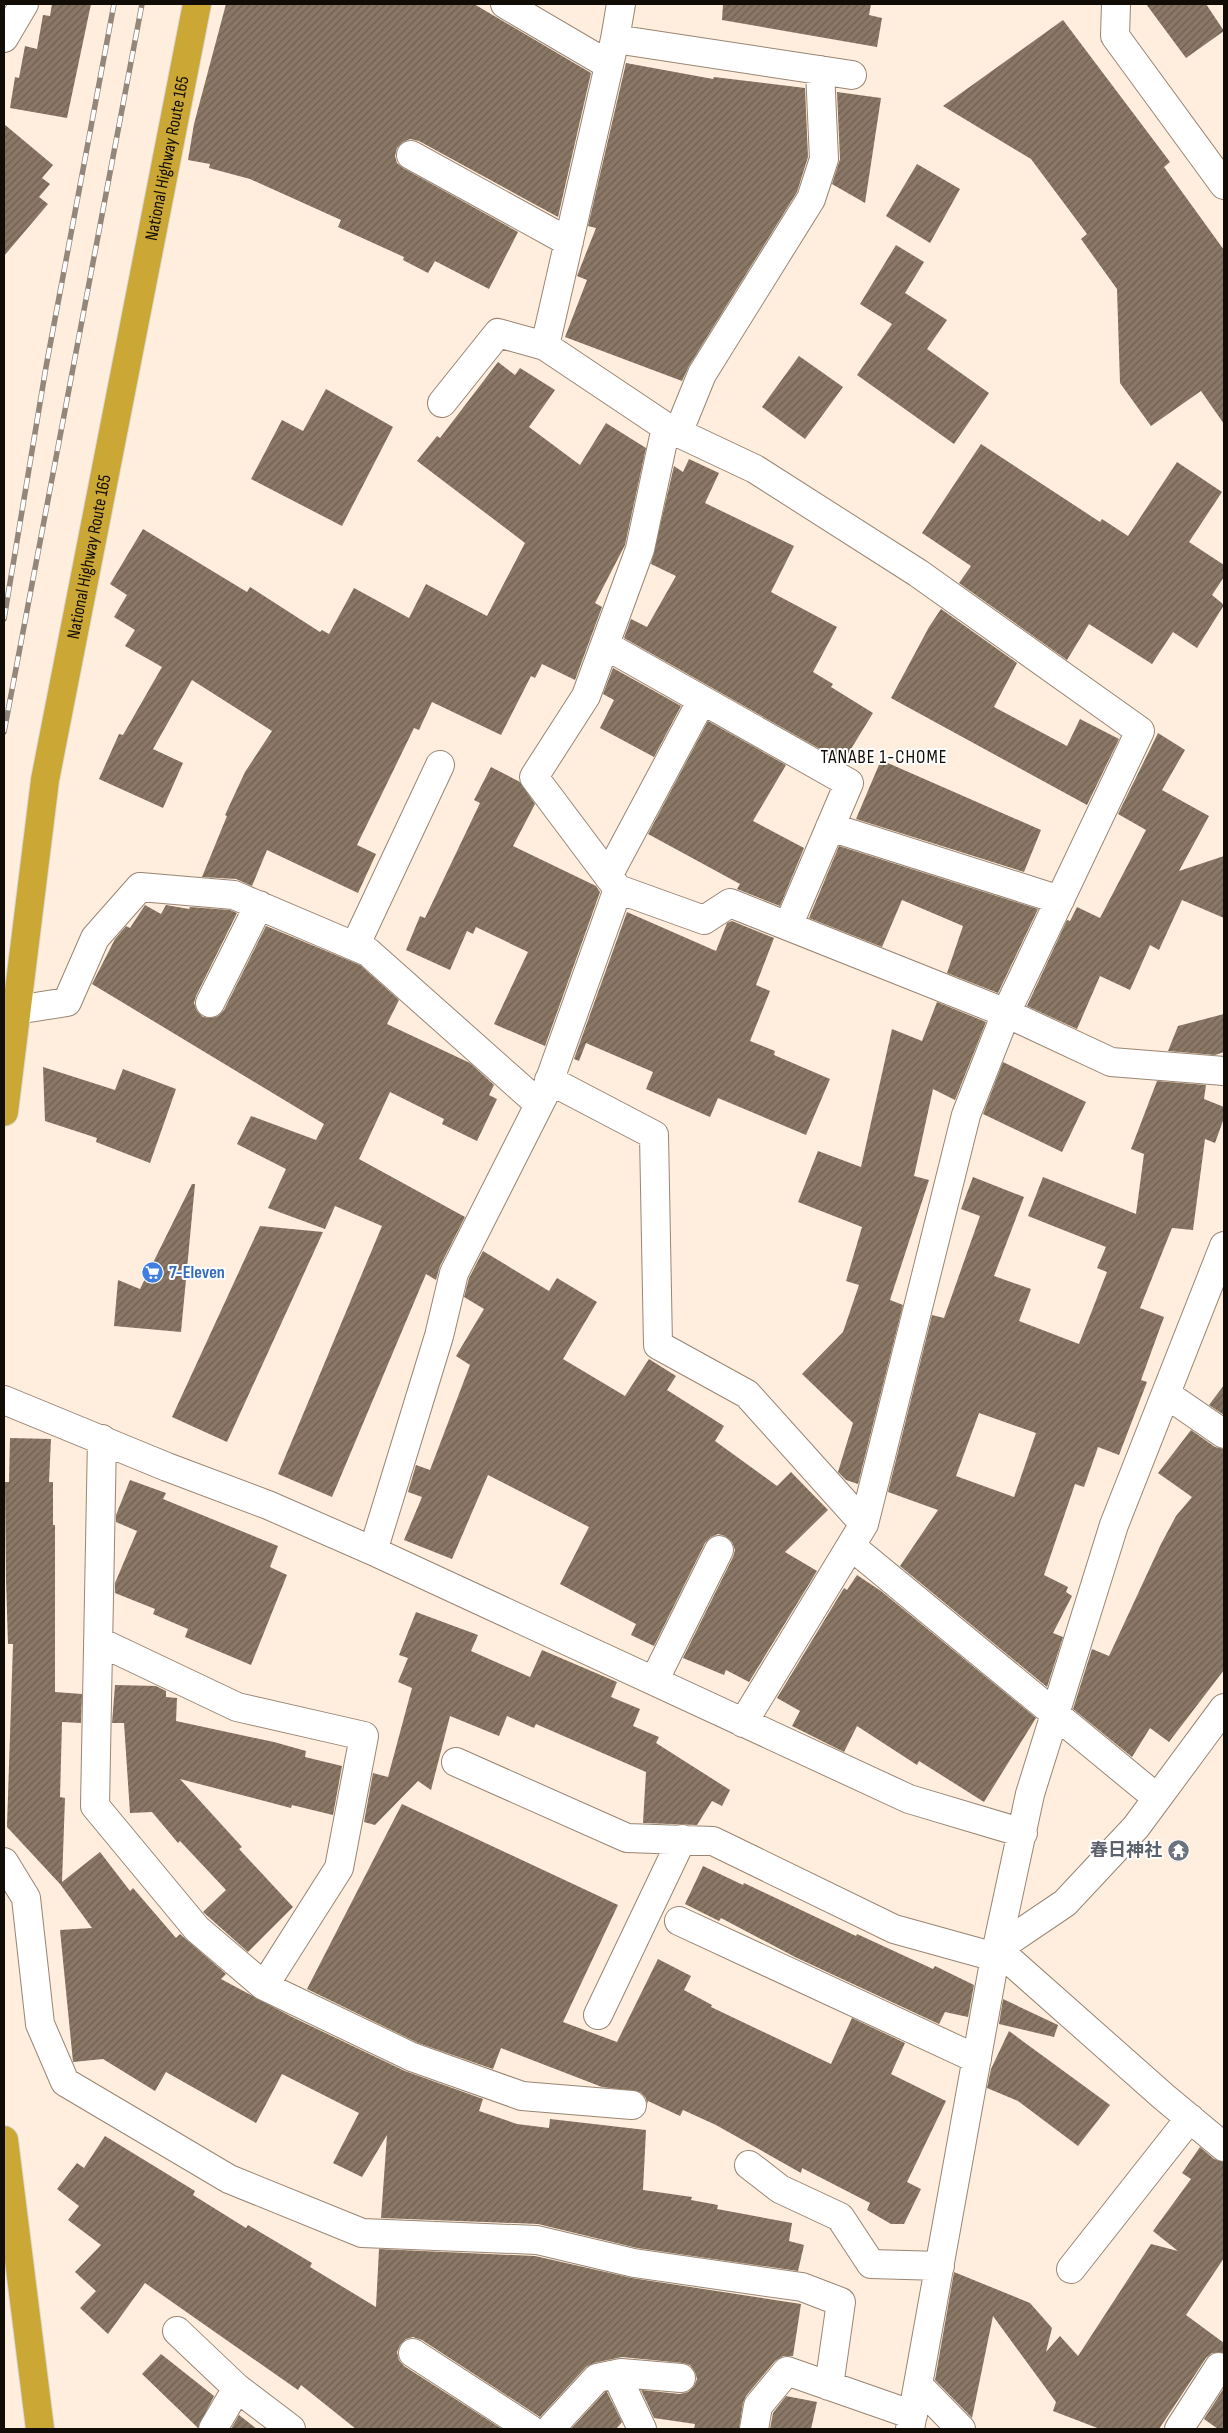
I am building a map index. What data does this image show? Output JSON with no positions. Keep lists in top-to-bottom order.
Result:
{
  "streets": {
    "highway": ["National Highway Route 165"]
  },
  "districts": ["TANABE 1-CHOME"],
  "places": {
    "supermarket": ["7-Eleven"],
    "temple": ["春日神社"]
  }
}
